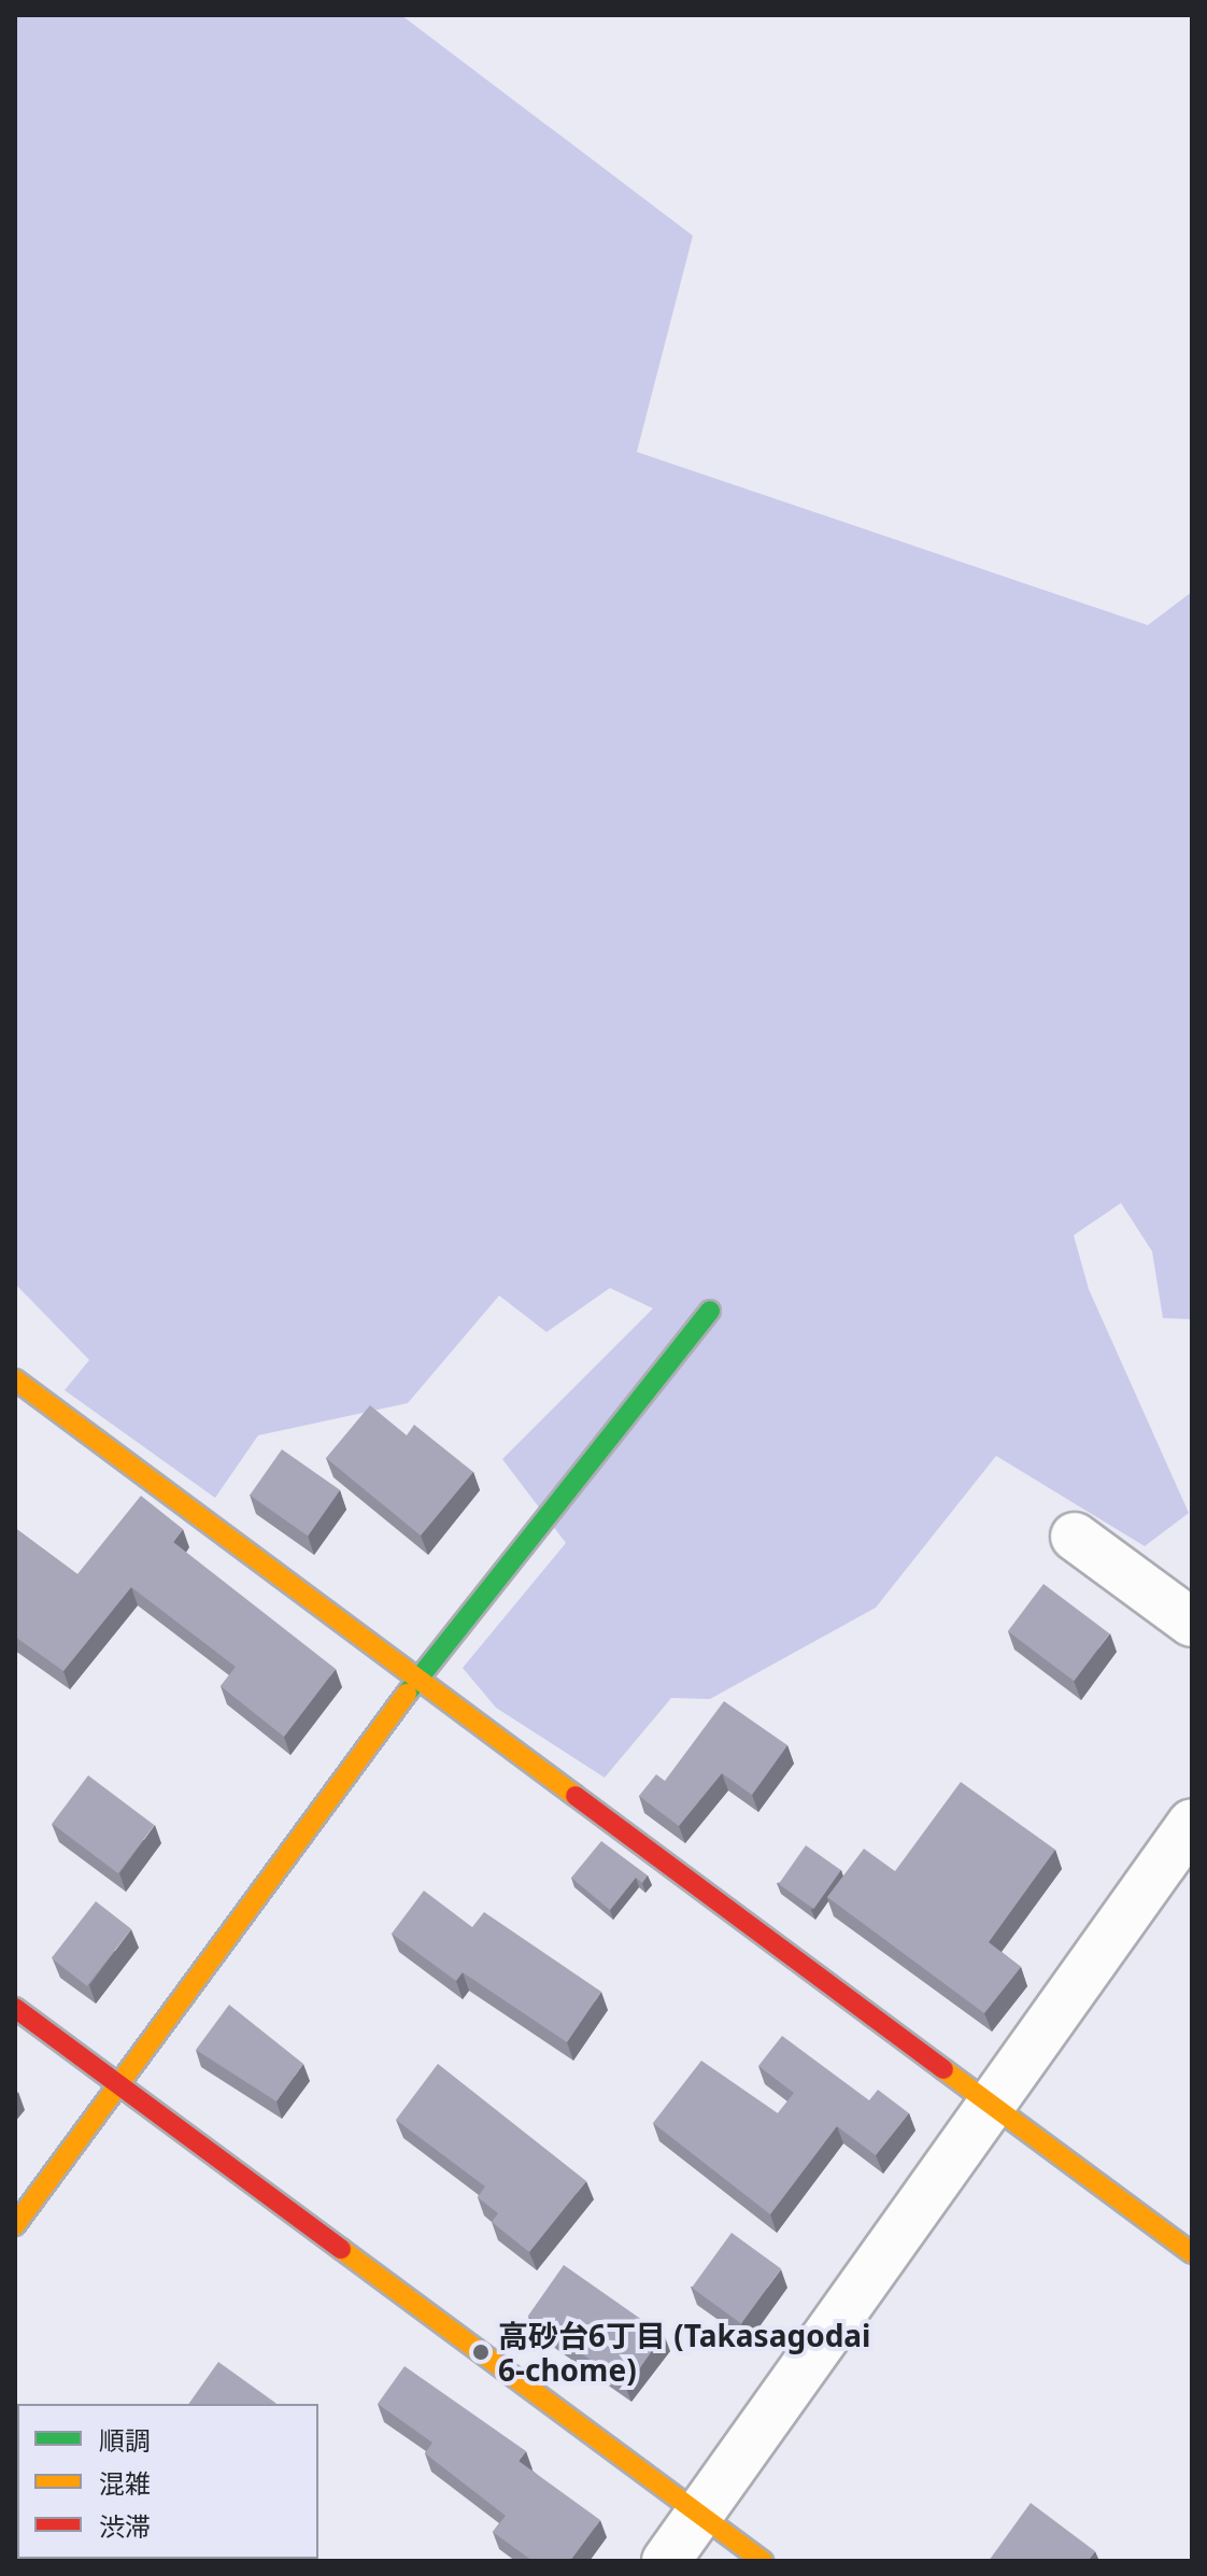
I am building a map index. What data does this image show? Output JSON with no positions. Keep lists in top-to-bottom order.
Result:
{
  "places": ["高砂台6丁目 (Takasagodai 6-chome)"],
  "legend": ["順調", "混雑", "渋滞"]
}
